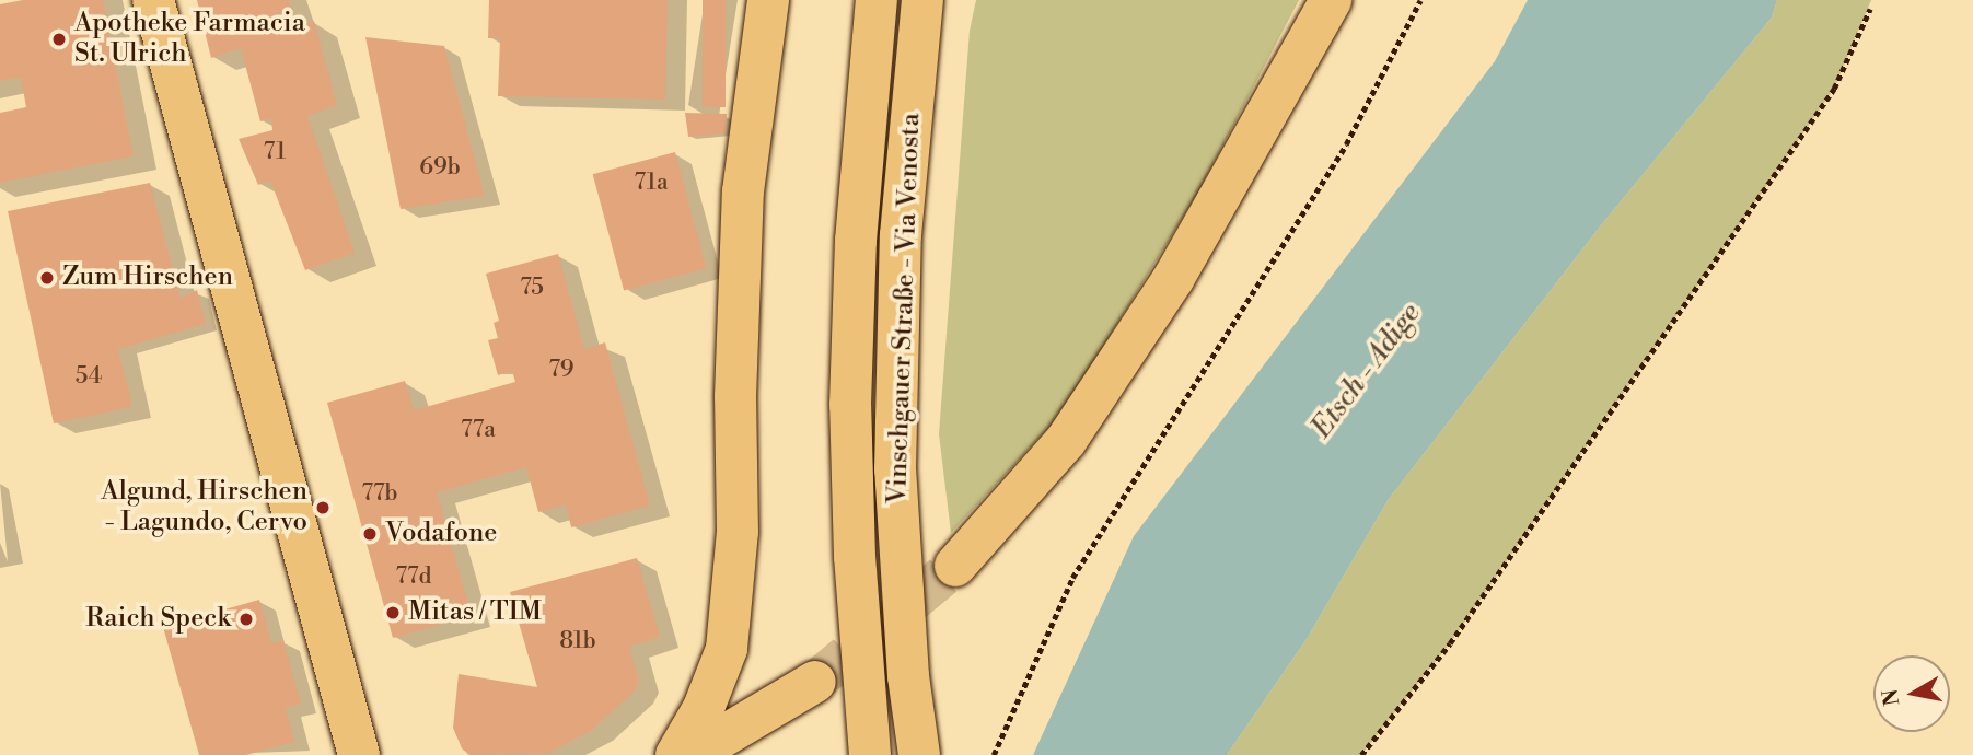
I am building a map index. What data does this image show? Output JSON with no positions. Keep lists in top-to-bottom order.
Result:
{
  "streets": {
    "main road": ["Vinschgauer Straße - Via Venosta"]
  },
  "water": ["Etsch - Adige"],
  "places": [
    "Apotheke Farmacia St. Ulrich",
    "Zum Hirschen",
    "Algund, Hirschen - Lagundo, Cervo",
    "Vodafone",
    "Mitas / TIM",
    "Raich Speck"
  ],
  "house_numbers": [
    "71",
    "69b",
    "71a",
    "75",
    "79",
    "54",
    "77a",
    "77b",
    "77d",
    "81b"
  ],
  "north": "left"
}
